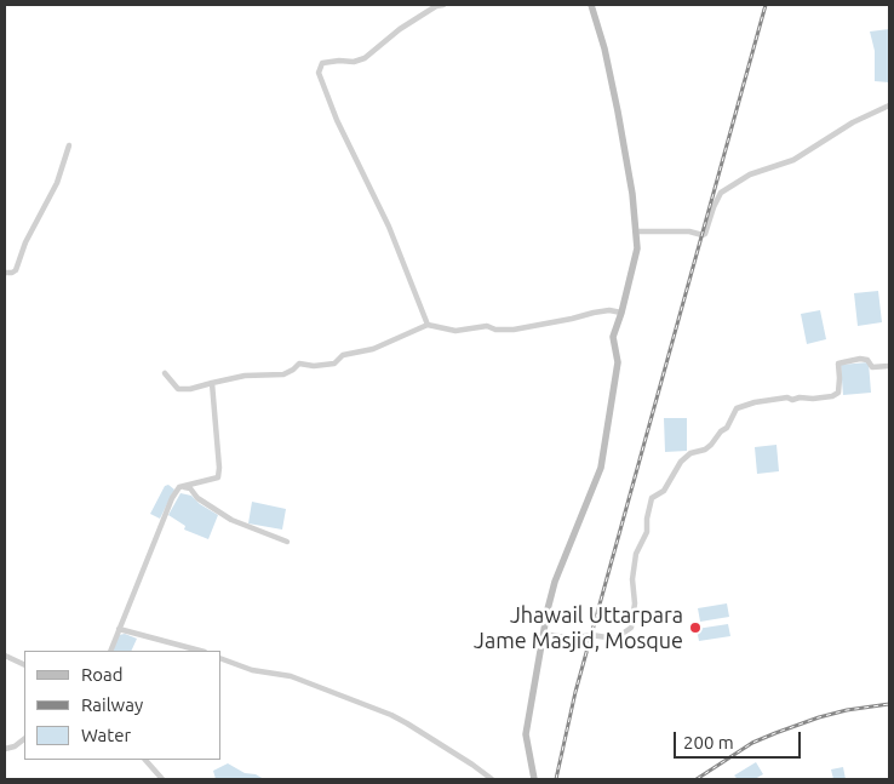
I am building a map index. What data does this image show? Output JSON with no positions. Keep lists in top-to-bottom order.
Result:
{
  "places": ["Jhawail Uttarpara Jame Masjid, Mosque"],
  "legend": ["Road", "Railway", "Water"],
  "scale_bar": "200 m"
}
